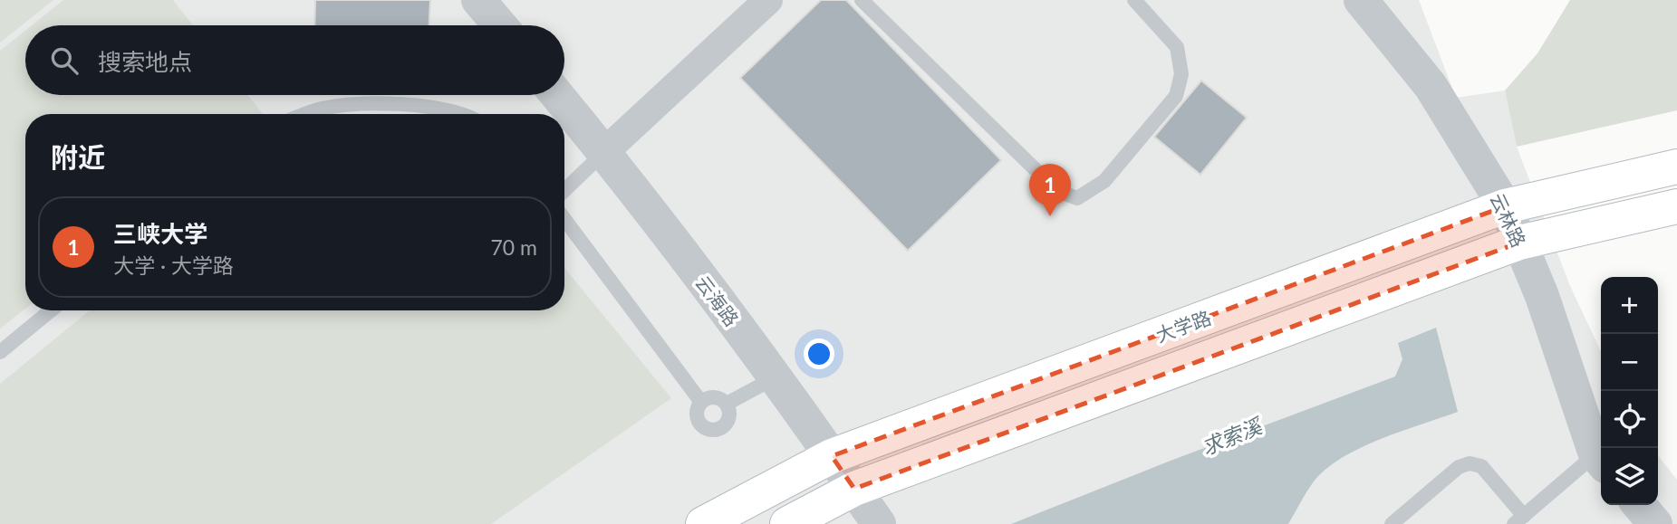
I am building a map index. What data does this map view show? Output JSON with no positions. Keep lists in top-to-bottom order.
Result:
{
  "streets": {
    "main road": ["大学路"],
    "street": ["云林路", "云海路"]
  },
  "crossings": [
    ["云林路", "大学路"],
    ["云海路", "大学路"]
  ],
  "water": ["求索溪"],
  "page": {
    "search": "搜索地点",
    "heading": "附近",
    "pins": "1",
    "list": [
      {
        "mark": "1",
        "name": "三峡大学",
        "note": "大学 · 大学路",
        "value": "70 m"
      }
    ],
    "map_buttons": ["+", "−"]
  }
}
